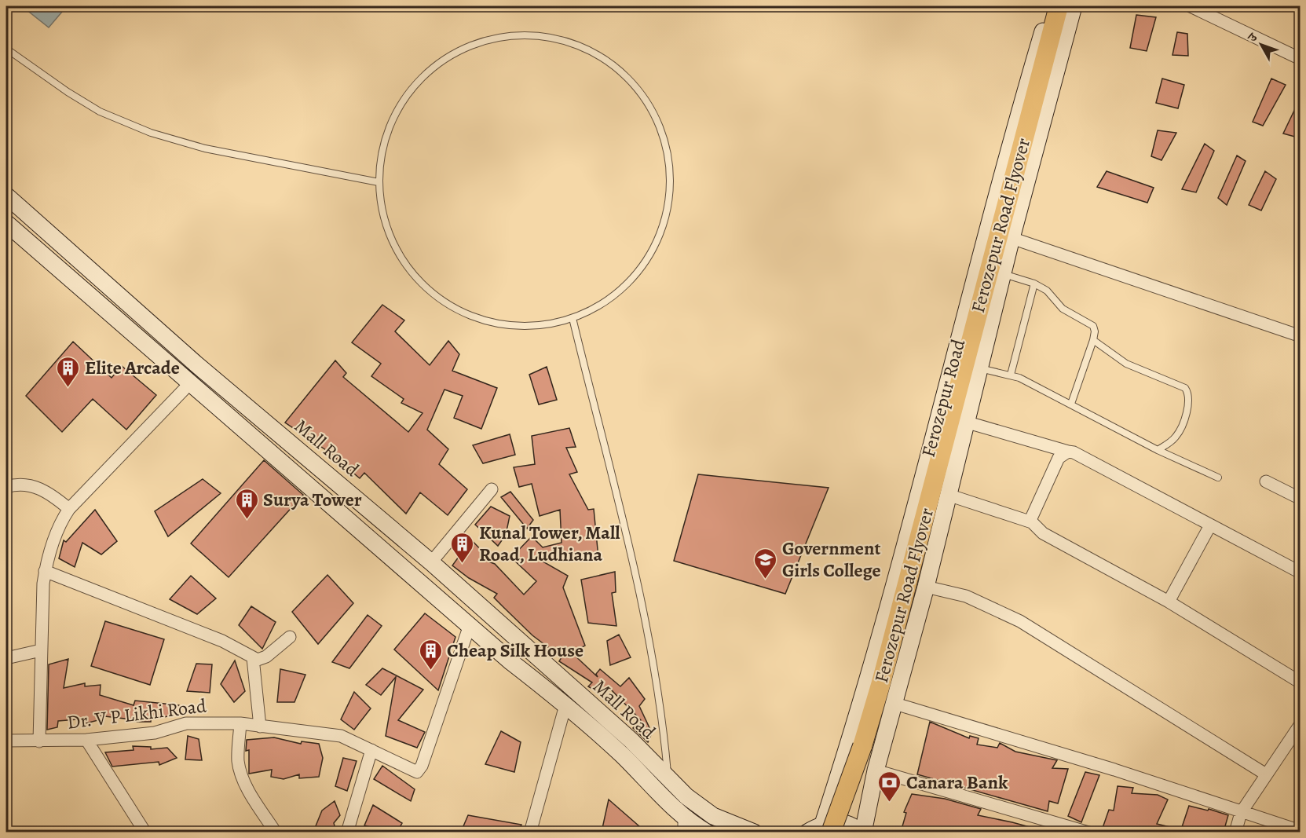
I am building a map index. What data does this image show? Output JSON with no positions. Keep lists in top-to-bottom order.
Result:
{
  "streets": {
    "main road": ["Ferozepur Road Flyover", "Ferozepur Road", "Mall Road"],
    "street": ["Dr. V P Likhi Road"]
  },
  "crossings": [
    ["Ferozepur Road Flyover", "Ferozepur Road"],
    ["Mall Road", "Dr. V P Likhi Road"]
  ],
  "places": {
    "building": [
      "Elite Arcade",
      "Surya Tower",
      "Kunal Tower, Mall Road, Ludhiana",
      "Cheap Silk House"
    ],
    "school or university": ["Government Girls College"],
    "bank": ["Canara Bank"]
  },
  "north": "top left"
}
